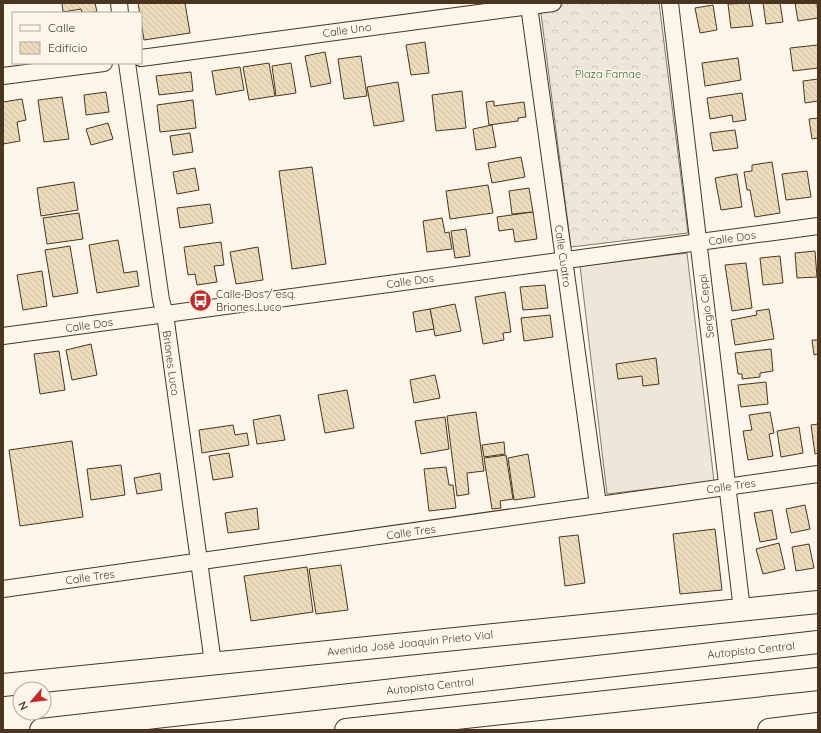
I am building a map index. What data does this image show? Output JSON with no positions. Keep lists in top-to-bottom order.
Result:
{
  "streets": {
    "main road": ["Avenida José Joaquín Prieto Vial", "Autopista Central"],
    "street": [
      "Calle Uno",
      "Calle Dos",
      "Calle Cuatro",
      "Sergio Ceppi",
      "Briones Luco",
      "Calle Tres"
    ]
  },
  "crossings": [
    ["Calle Uno", "Calle Cuatro"],
    ["Calle Dos", "Calle Cuatro"],
    ["Calle Dos", "Sergio Ceppi"],
    ["Calle Dos", "Briones Luco"],
    ["Calle Cuatro", "Calle Tres"],
    ["Sergio Ceppi", "Calle Tres"],
    ["Sergio Ceppi", "Avenida José Joaquín Prieto Vial"],
    ["Briones Luco", "Calle Tres"],
    ["Briones Luco", "Avenida José Joaquín Prieto Vial"]
  ],
  "parks": ["Plaza Famae"],
  "places": {
    "bus stop": ["Calle Dos / esq. Briones Luco"]
  },
  "legend": ["Calle", "Edificio"],
  "north": "bottom left"
}
